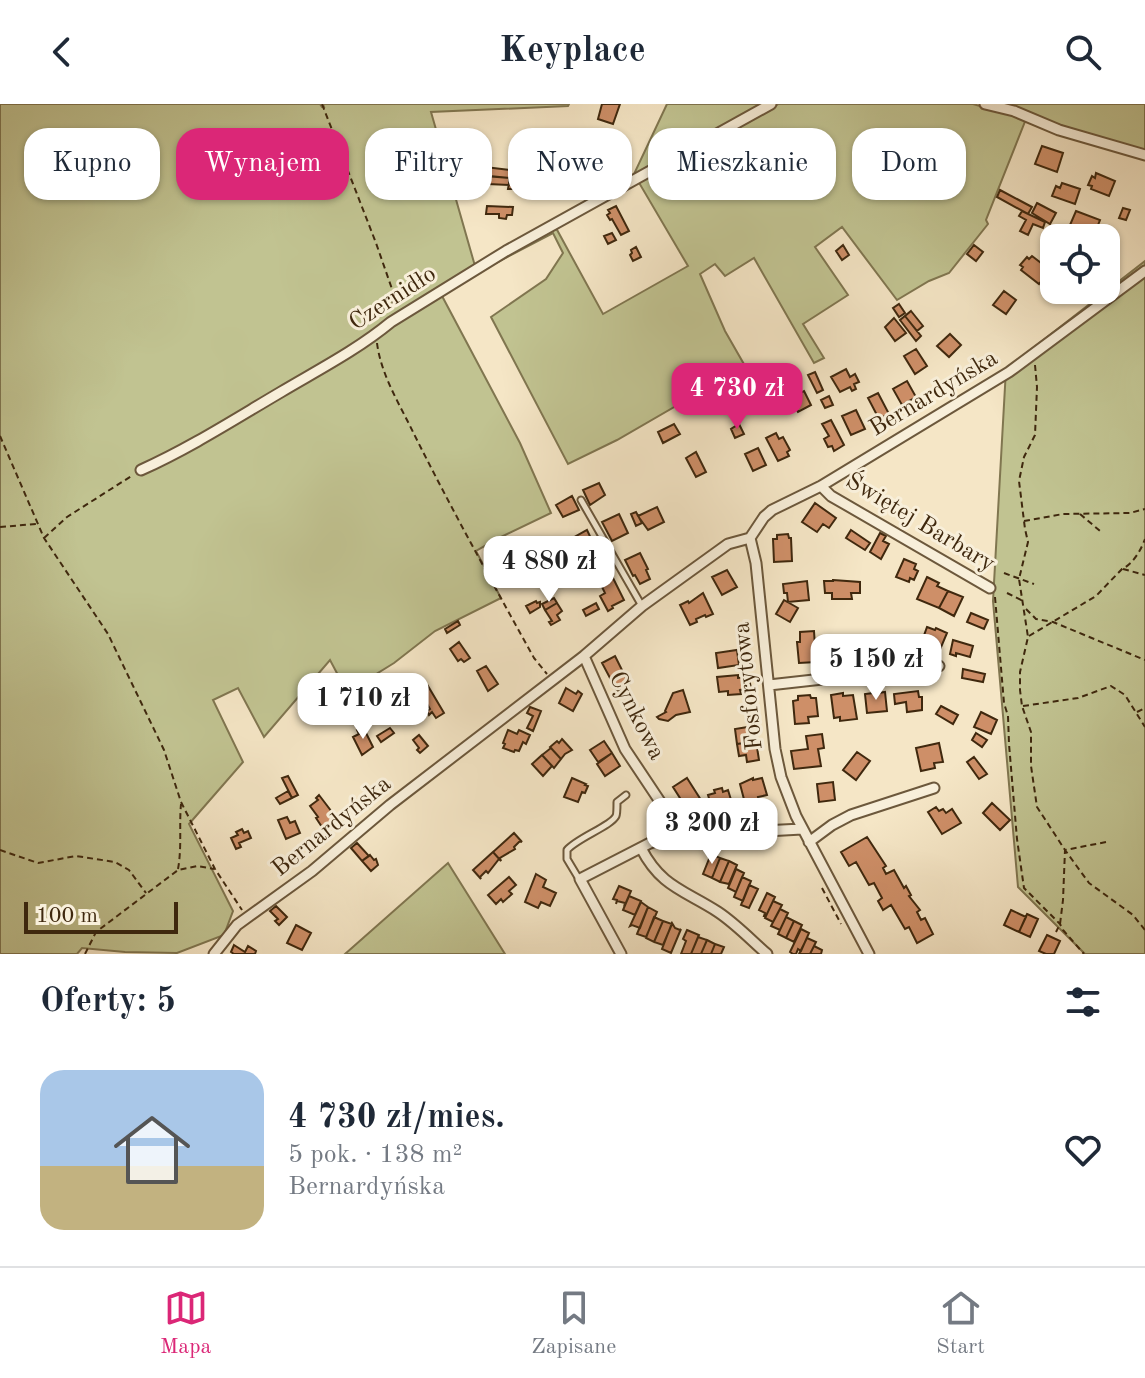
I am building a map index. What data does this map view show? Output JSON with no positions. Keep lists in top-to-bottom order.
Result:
{
  "streets": {
    "street": [
      "Czernidło",
      "Bernardyńska",
      "Świętej Barbary",
      "Fosforytowa",
      "Cynkowa"
    ]
  },
  "crossings": [
    ["Bernardyńska", "Świętej Barbary"],
    ["Bernardyńska", "Fosforytowa"],
    ["Bernardyńska", "Cynkowa"]
  ],
  "scale_bar": "100 m",
  "page": {
    "header": "Keyplace",
    "chip": [
      "Kupno",
      "Wynajem",
      "Filtry",
      "Nowe",
      "Mieszkanie",
      "Dom"
    ],
    "price": [
      "4 730 zł",
      "4 880 zł",
      "5 150 zł",
      "1 710 zł",
      "3 200 zł"
    ],
    "scale": "100 m",
    "heading": "Oferty: 5",
    "list": [
      {
        "name": "4 730 zł/mies.",
        "note": "5 pok. · 138 m² · Bernardyńska"
      }
    ],
    "tabs": ["Mapa", "Zapisane", "Start"]
  }
}
